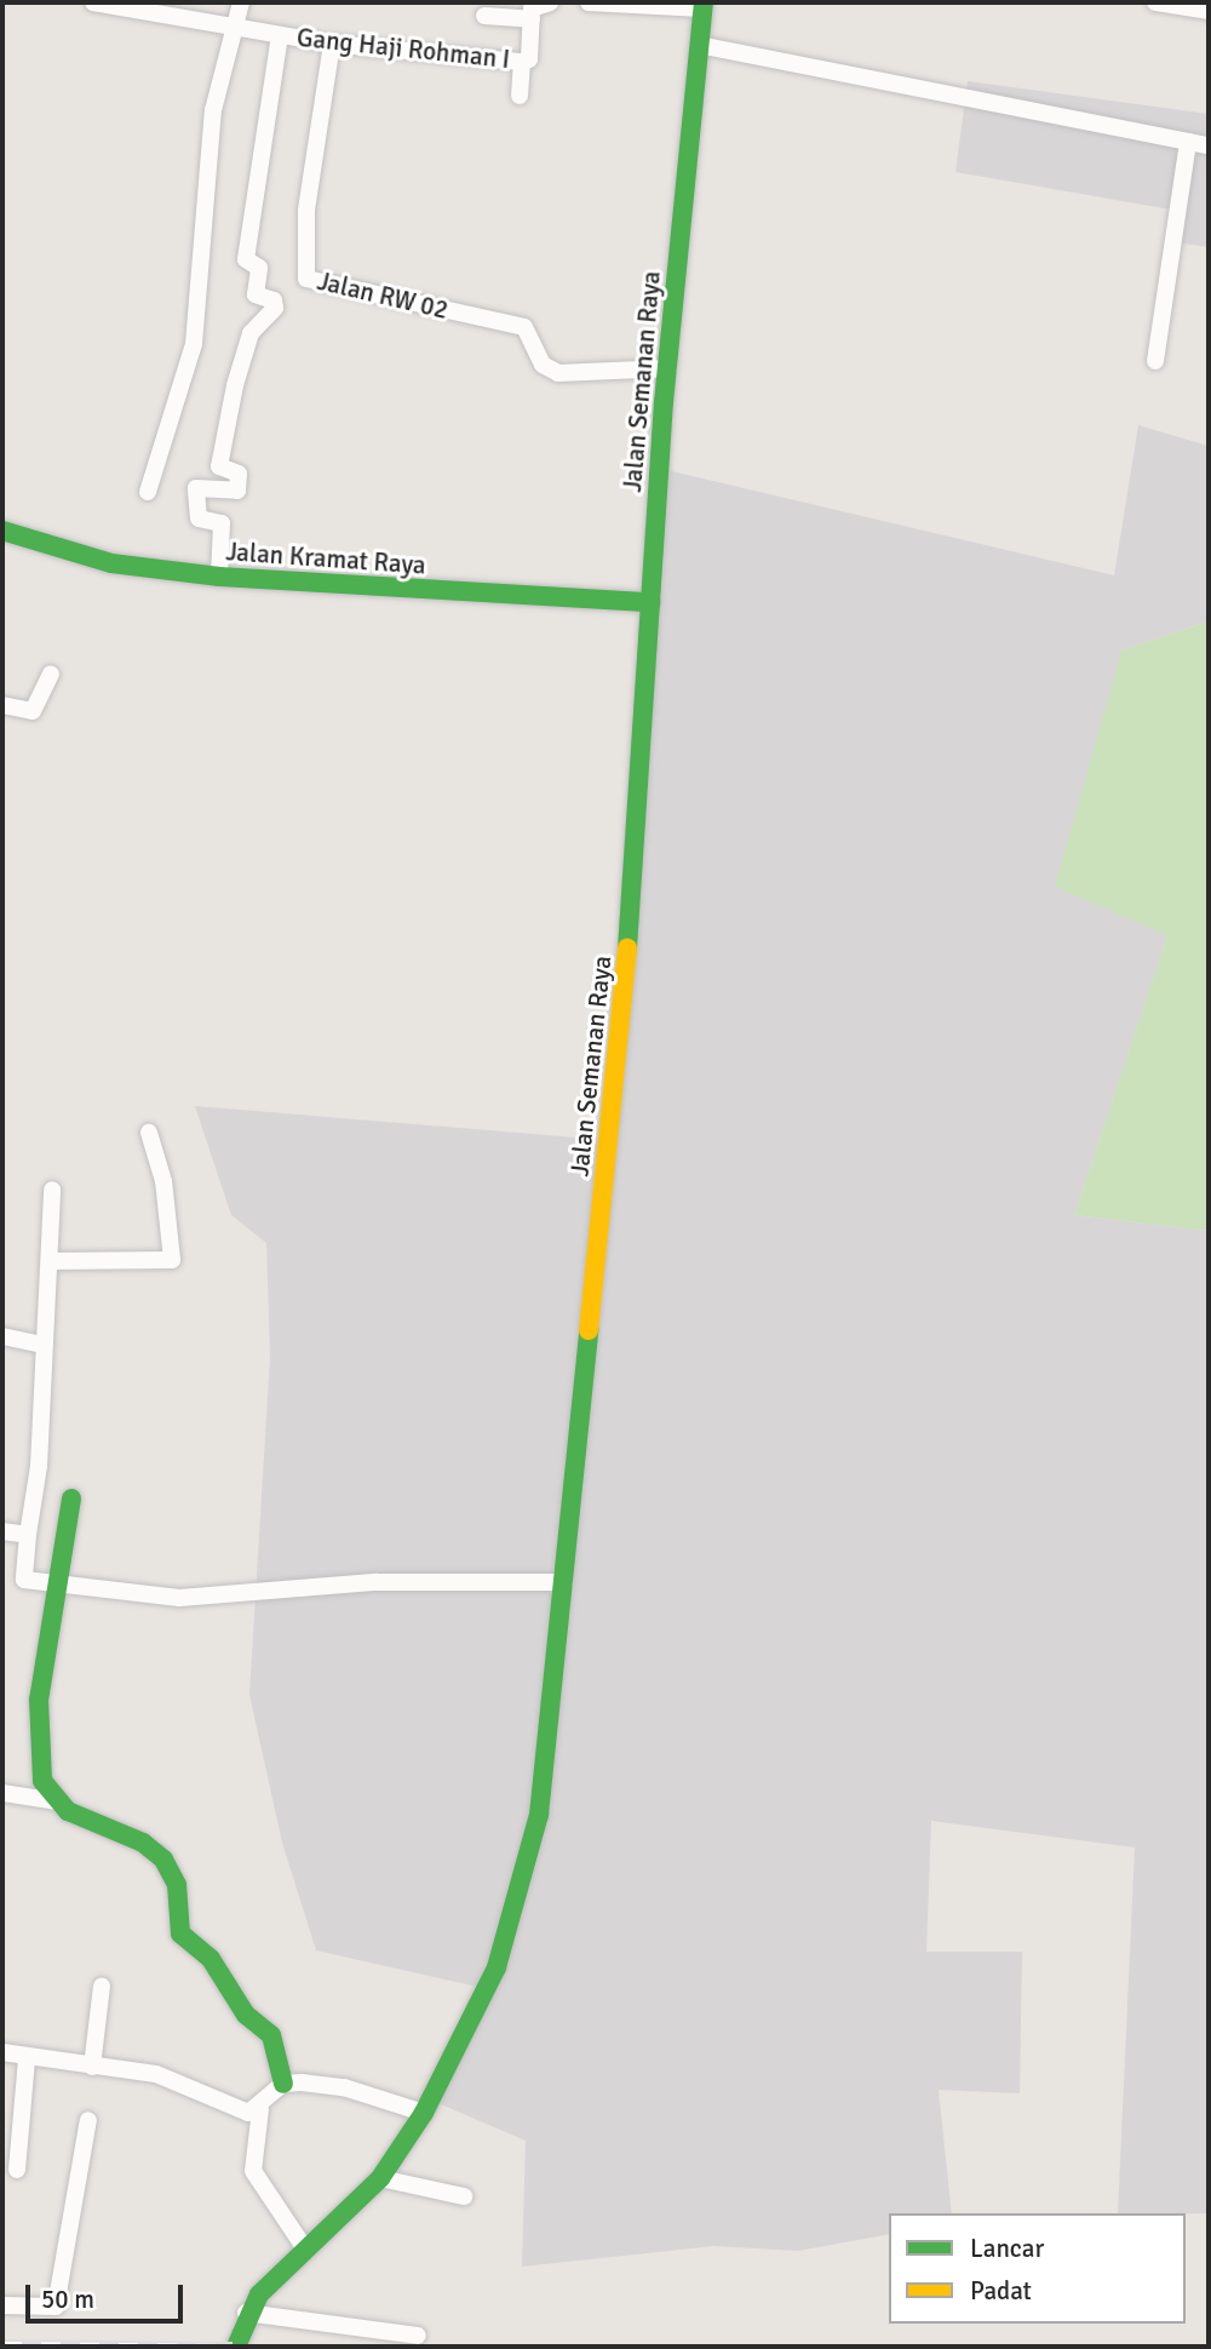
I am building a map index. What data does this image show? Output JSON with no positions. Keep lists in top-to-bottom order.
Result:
{
  "streets": {
    "street": [
      "Gang Haji Rohman I",
      "Jalan RW 02",
      "Jalan Semanan Raya",
      "Jalan Kramat Raya"
    ]
  },
  "crossings": [
    ["Gang Haji Rohman I", "Jalan RW 02"],
    ["Jalan RW 02", "Jalan Semanan Raya"],
    ["Jalan Semanan Raya", "Jalan Kramat Raya"]
  ],
  "legend": ["Lancar", "Padat"],
  "scale_bar": "50 m"
}
